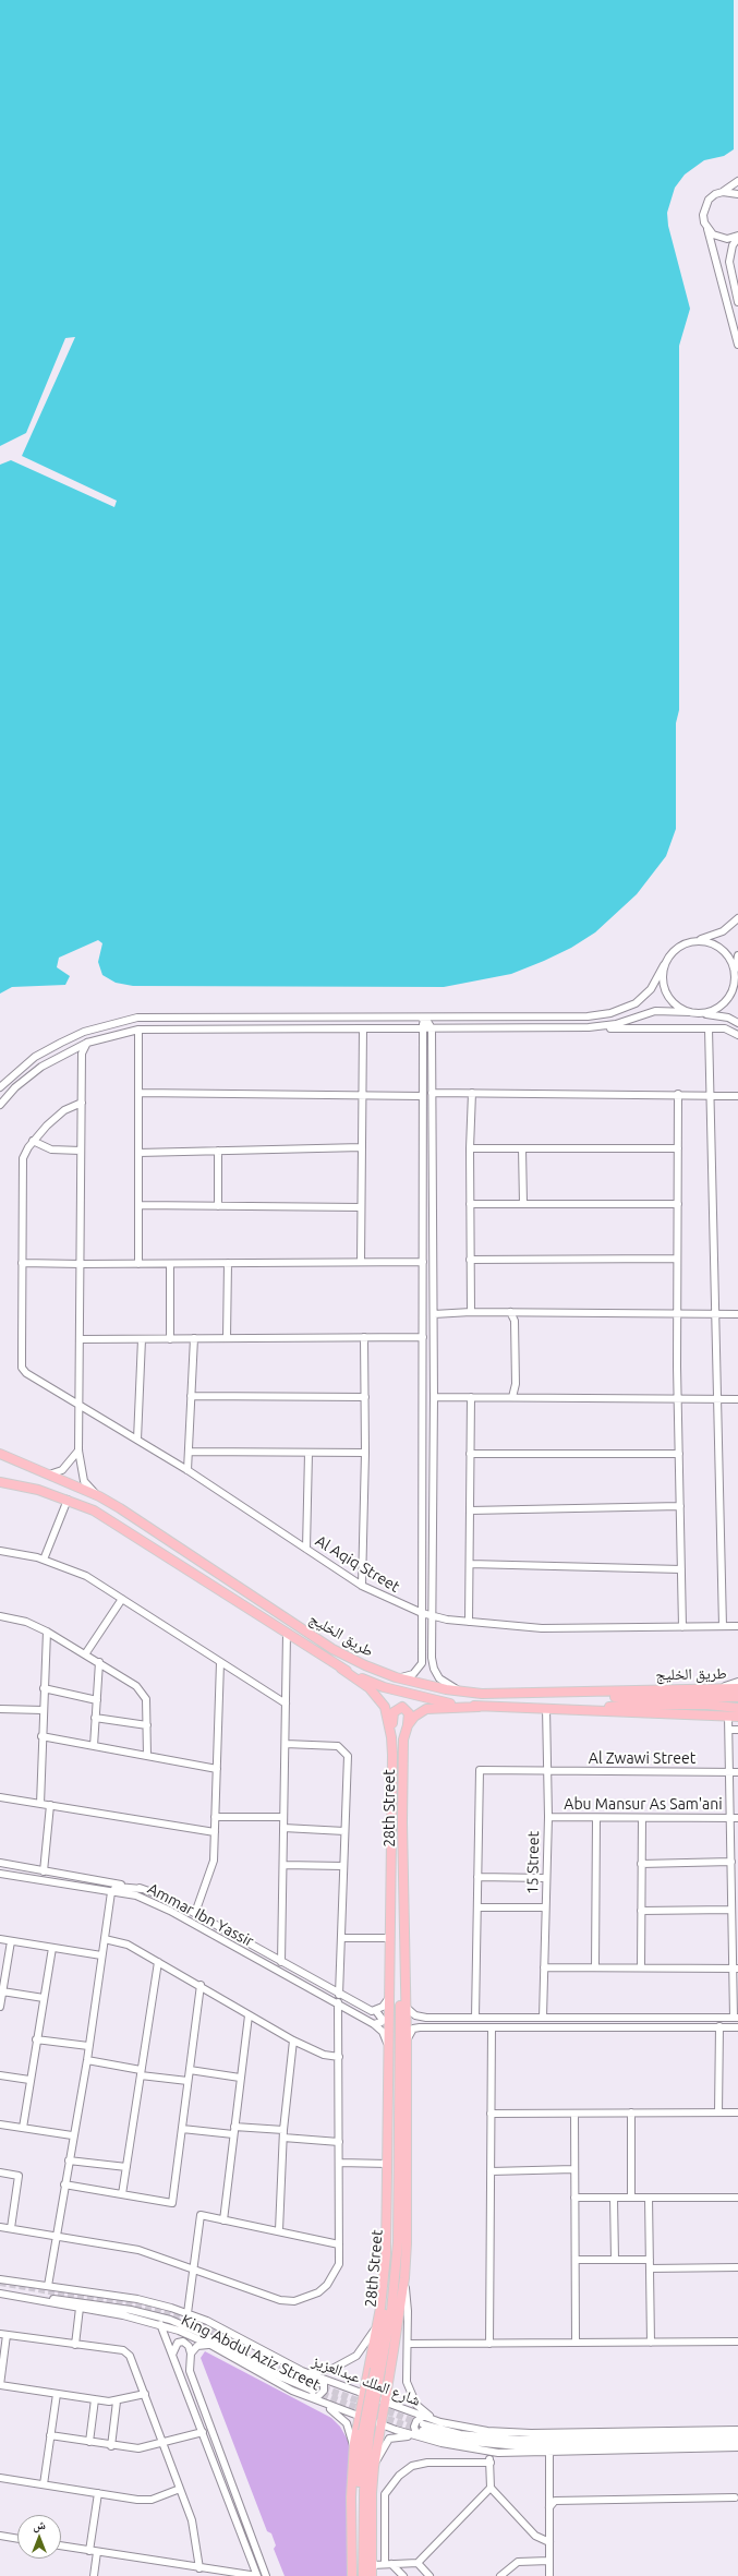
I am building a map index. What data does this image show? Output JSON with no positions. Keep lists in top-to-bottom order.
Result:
{
  "streets": {
    "main road": ["طريق الخليج", "28th Street"],
    "street": [
      "Al Aqiq Street",
      "Al Zwawi Street",
      "Abu Mansur As Sam'ani",
      "15 Street",
      "Ammar Ibn Yassir",
      "King Abdul Aziz Street",
      "شارع الملك عبدالعزيز"
    ]
  },
  "crossings": [
    ["طريق الخليج", "28th Street"],
    ["طريق الخليج", "15 Street"],
    ["Al Zwawi Street", "15 Street"],
    ["Abu Mansur As Sam'ani", "15 Street"],
    ["28th Street", "King Abdul Aziz Street"],
    ["28th Street", "شارع الملك عبدالعزيز"],
    ["King Abdul Aziz Street", "شارع الملك عبدالعزيز"]
  ],
  "north": "top"
}
